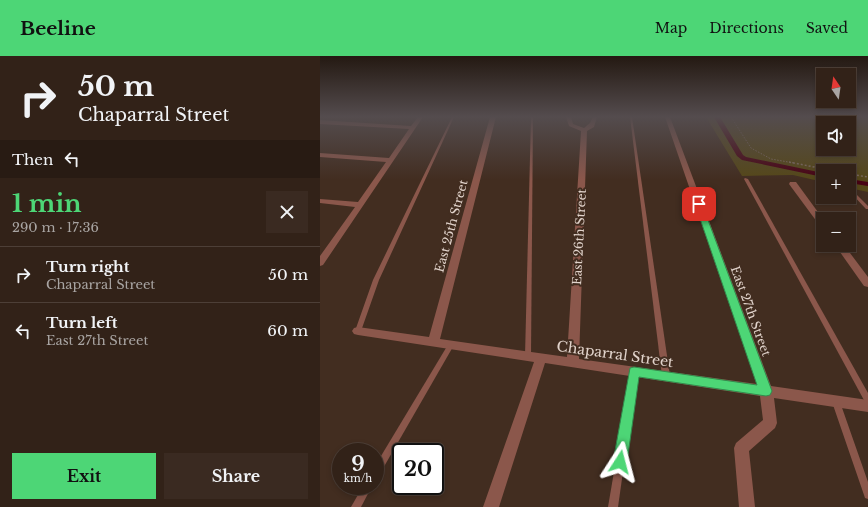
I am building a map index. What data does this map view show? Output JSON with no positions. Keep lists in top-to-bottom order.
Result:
{
  "streets": {
    "street": [
      "East 25th Street",
      "East 26th Street",
      "East 27th Street",
      "Chaparral Street"
    ]
  },
  "crossings": [
    ["East 25th Street", "Chaparral Street"],
    ["East 26th Street", "Chaparral Street"],
    ["East 27th Street", "Chaparral Street"]
  ],
  "north": "top",
  "page": {
    "header": "Beeline",
    "nav": ["Map", "Directions", "Saved"],
    "turn": ["50 m", "Chaparral Street"],
    "map_buttons": ["+", "−"],
    "then": "Then",
    "heading": ["1 min", "290 m · 17:36"],
    "list": [
      {
        "name": "Turn right",
        "note": "Chaparral Street",
        "value": "50 m"
      },
      {
        "name": "Turn left",
        "note": "East 27th Street",
        "value": "60 m"
      }
    ],
    "speed": "9 km/h",
    "limit": "20",
    "buttons": ["Exit", "Share"]
  }
}
